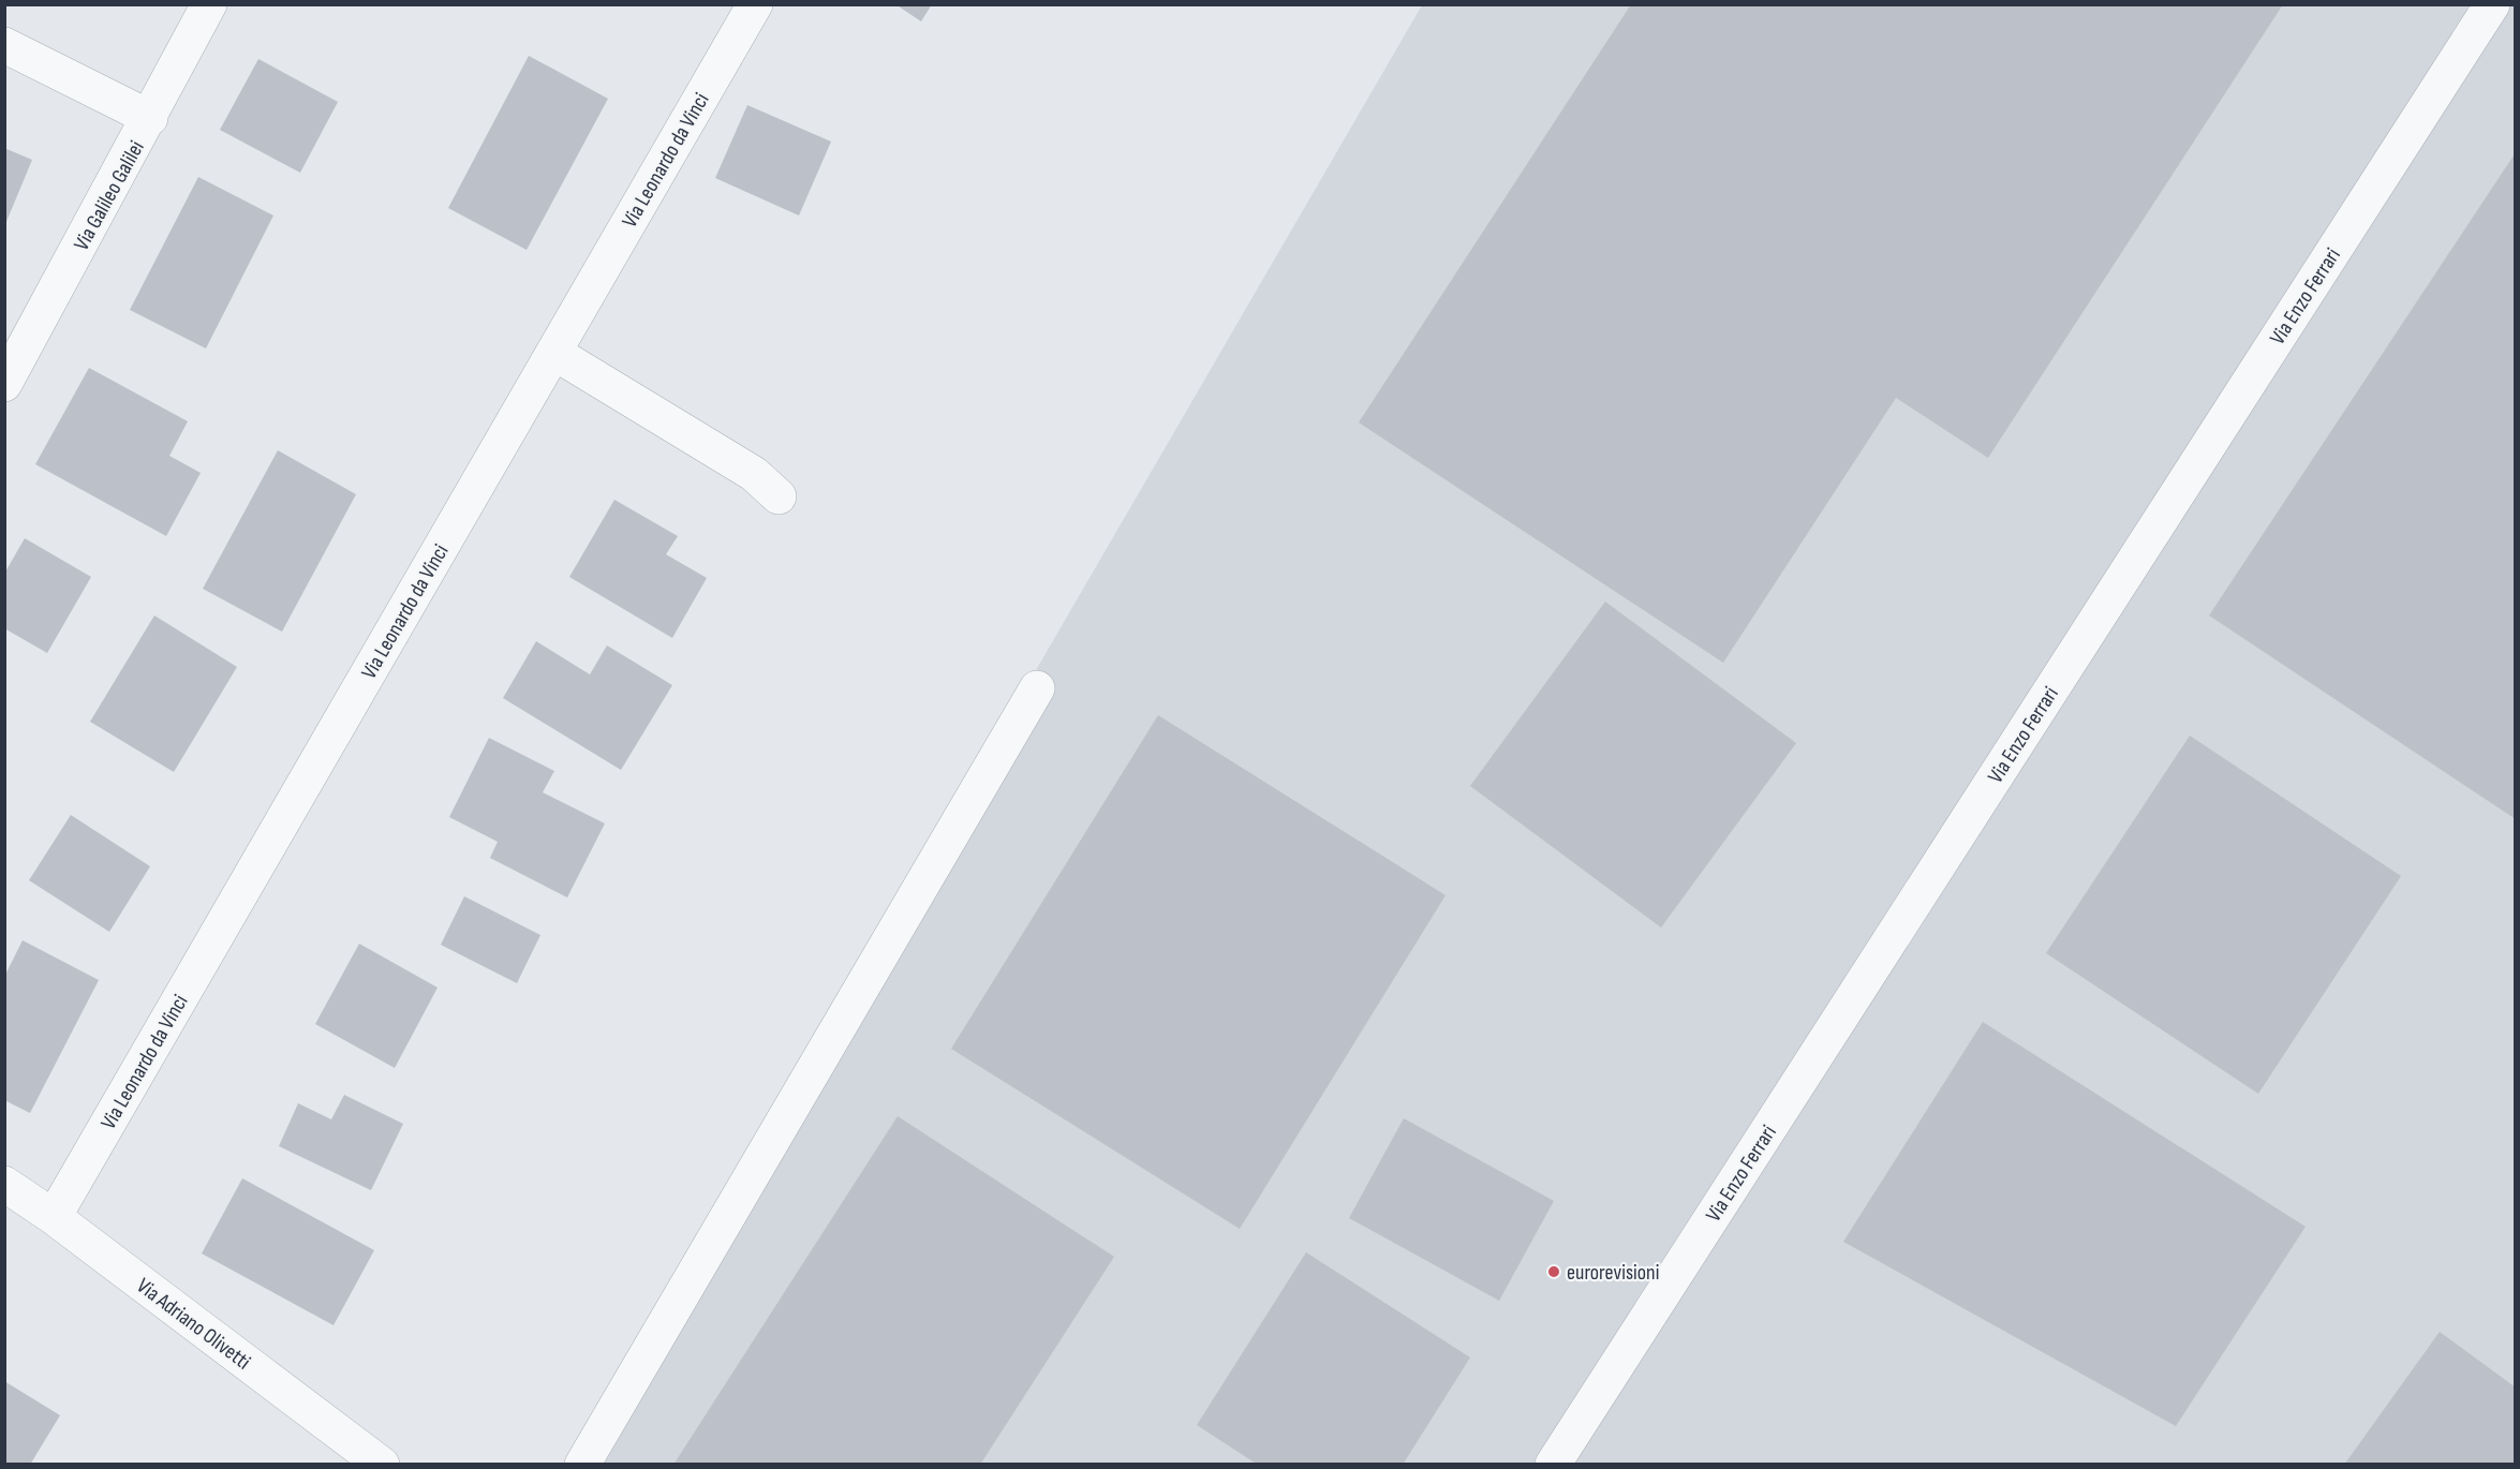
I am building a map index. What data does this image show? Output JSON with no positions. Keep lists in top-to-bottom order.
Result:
{
  "streets": {
    "street": [
      "Via Leonardo da Vinci",
      "Via Galileo Galilei",
      "Via Enzo Ferrari",
      "Via Adriano Olivetti"
    ]
  },
  "crossings": [
    ["Via Leonardo da Vinci", "Via Adriano Olivetti"]
  ],
  "places": ["eurorevisioni"]
}
